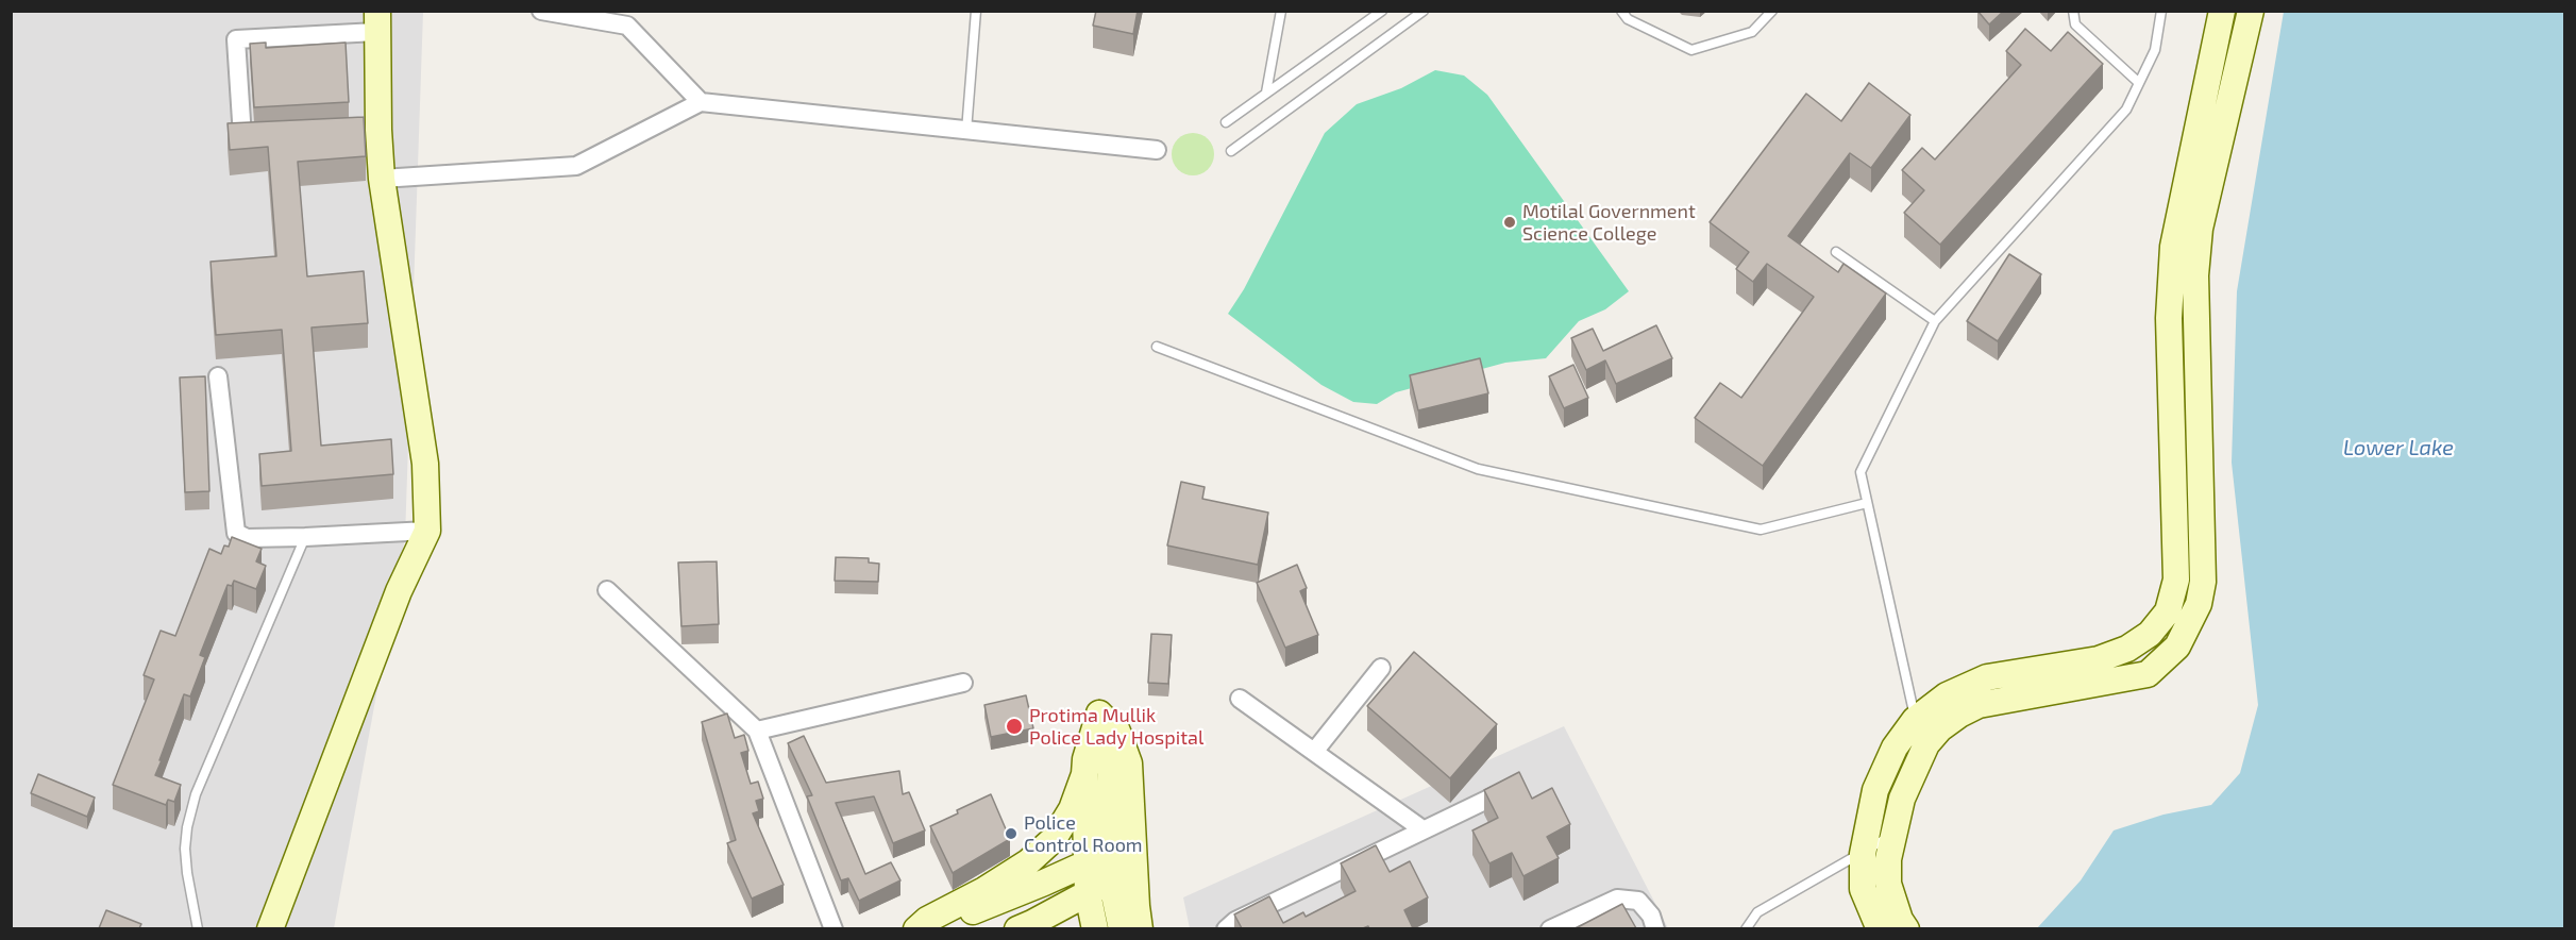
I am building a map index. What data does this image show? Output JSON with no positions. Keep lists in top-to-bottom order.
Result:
{
  "water": ["Lower Lake"],
  "places": ["Motilal Government Science College", "Protima Mullik Police Lady Hospital", "Police Control Room"]
}
